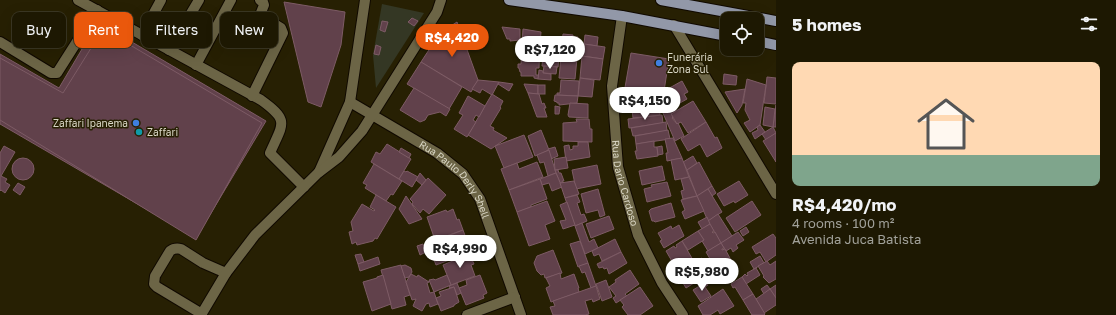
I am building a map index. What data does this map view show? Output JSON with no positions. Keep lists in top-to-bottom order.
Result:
{
  "streets": {
    "street": ["Rua Paulo Derly Shell", "Rua Dario Cardoso"]
  },
  "places": ["Funerária Zona Sul", "Zaffari Ipanema", "Zaffari"],
  "page": {
    "heading": "5 homes",
    "chip": [
      "Buy",
      "Rent",
      "Filters",
      "New"
    ],
    "price": [
      "R$4,420",
      "R$7,120",
      "R$4,150",
      "R$4,990",
      "R$5,980"
    ],
    "list": [
      {
        "name": "R$4,420/mo",
        "note": "4 rooms · 100 m² · Avenida Juca Batista"
      }
    ]
  }
}
